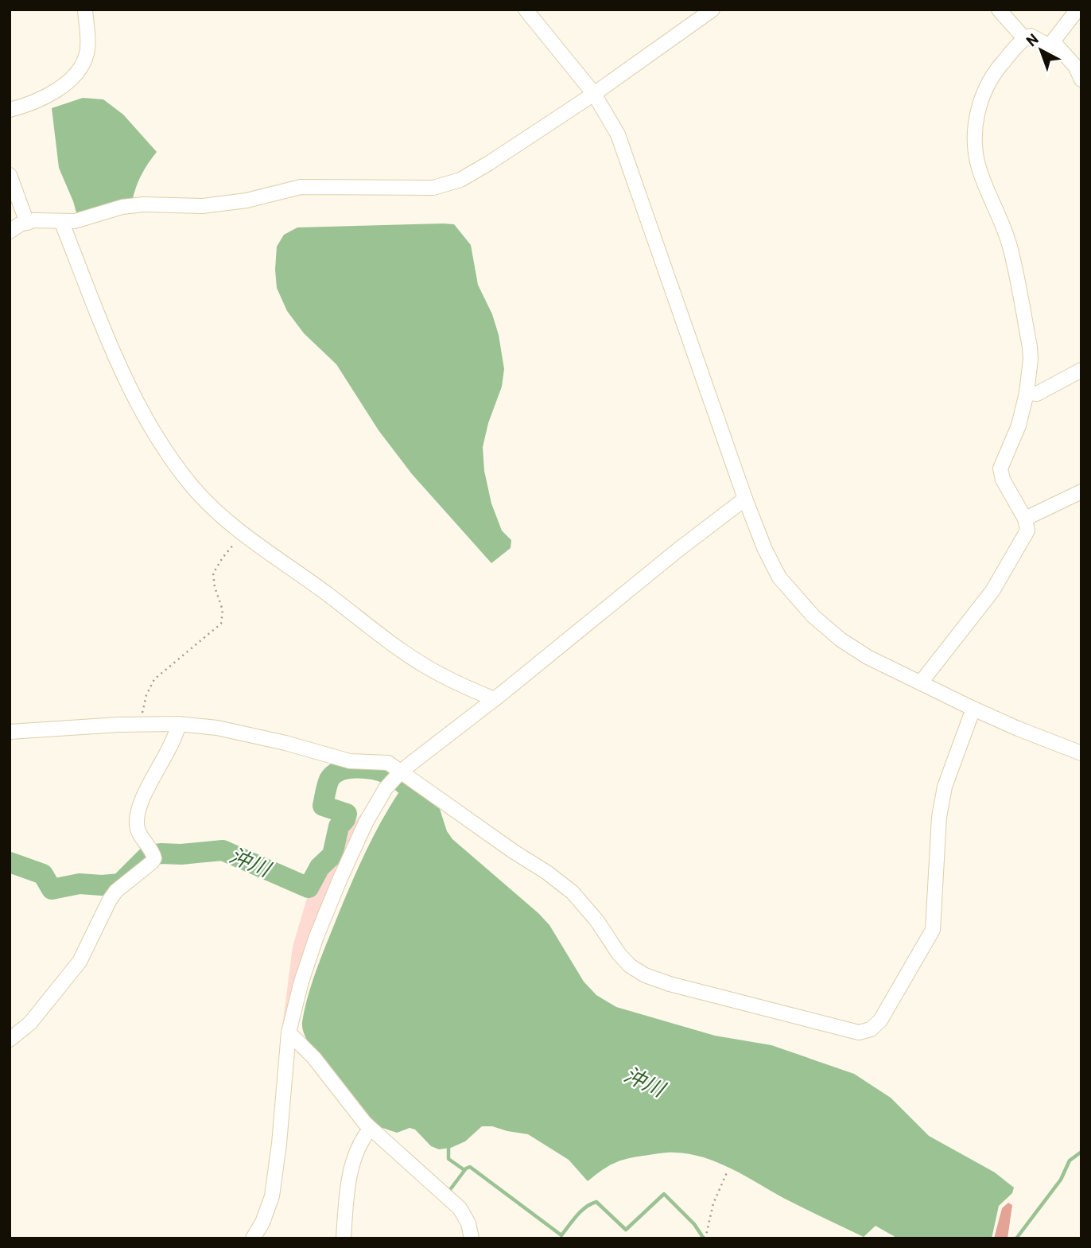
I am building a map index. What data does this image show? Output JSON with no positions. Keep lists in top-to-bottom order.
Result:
{
  "water": ["沖川"],
  "north": "top left"
}
